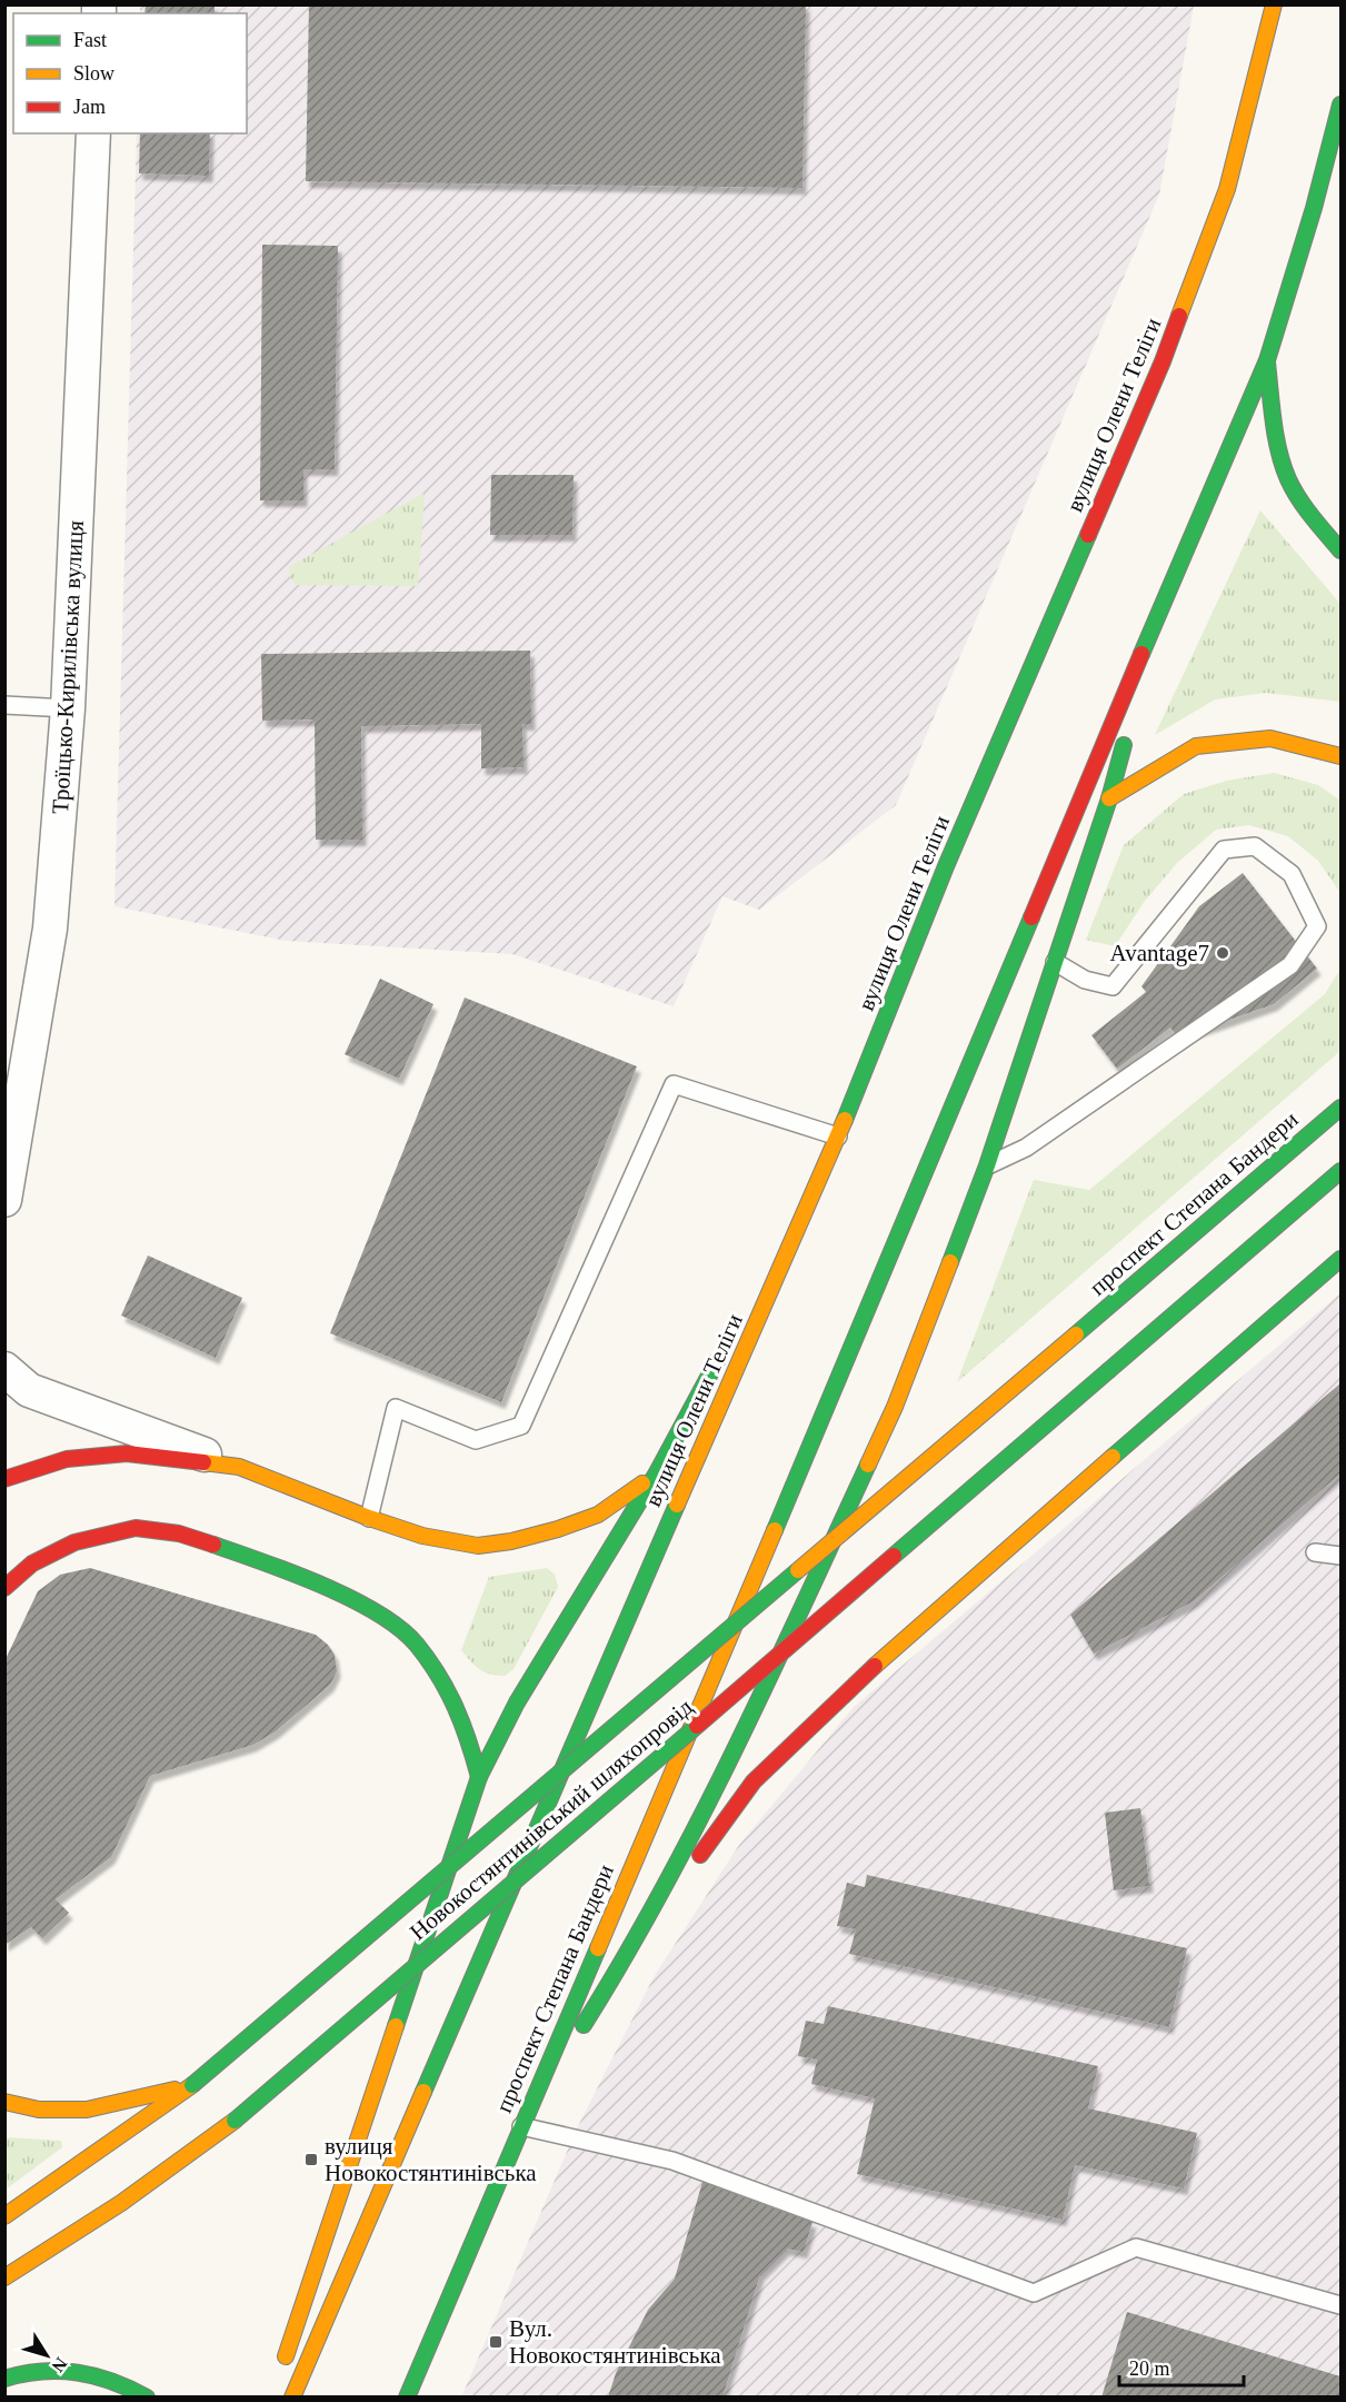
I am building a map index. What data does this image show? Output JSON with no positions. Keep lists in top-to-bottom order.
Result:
{
  "streets": {
    "main road": ["вулиця Олени Теліги", "проспект Степана Бандери", "Новокостянтинівський шляхопровід"],
    "street": ["Троїцько-Кирилівська вулиця"]
  },
  "crossings": [
    ["проспект Степана Бандери", "Новокостянтинівський шляхопровід"]
  ],
  "places": {
    "other": ["Avantage7"],
    "transit": ["вулиця Новокостянтинівська", "Вул. Новокостянтинівська"]
  },
  "legend": ["Fast", "Slow", "Jam"],
  "scale_bar": "20 m",
  "north": "bottom right"
}
